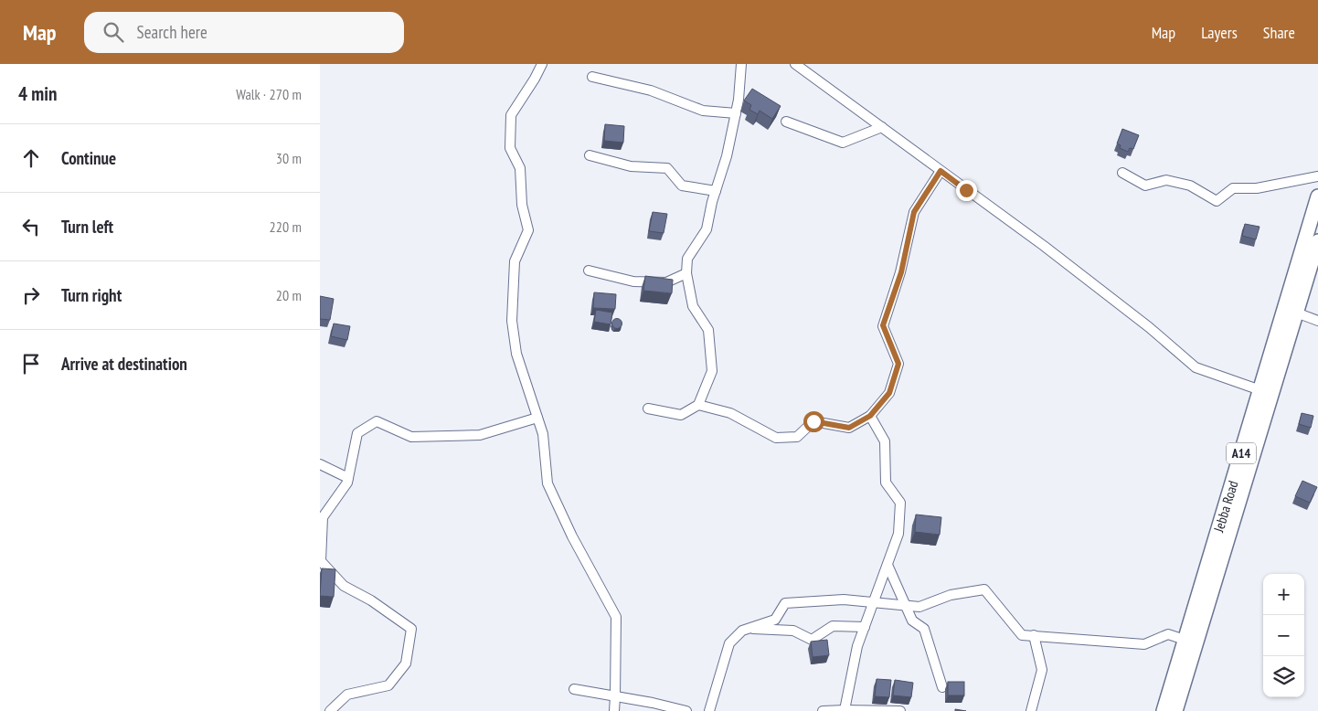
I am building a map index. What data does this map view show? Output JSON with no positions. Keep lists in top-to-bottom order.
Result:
{
  "streets": {
    "highway": ["A14", "Jebba Road"]
  },
  "page": {
    "header": "Map",
    "search": "Search here",
    "nav": ["Map", "Layers", "Share"],
    "heading": ["4 min", "Walk · 270 m"],
    "list": [
      ["Continue", "30 m"],
      ["Turn left", "220 m"],
      ["Turn right", "20 m"],
      "Arrive at destination"
    ],
    "map_buttons": ["+", "−"]
  }
}
